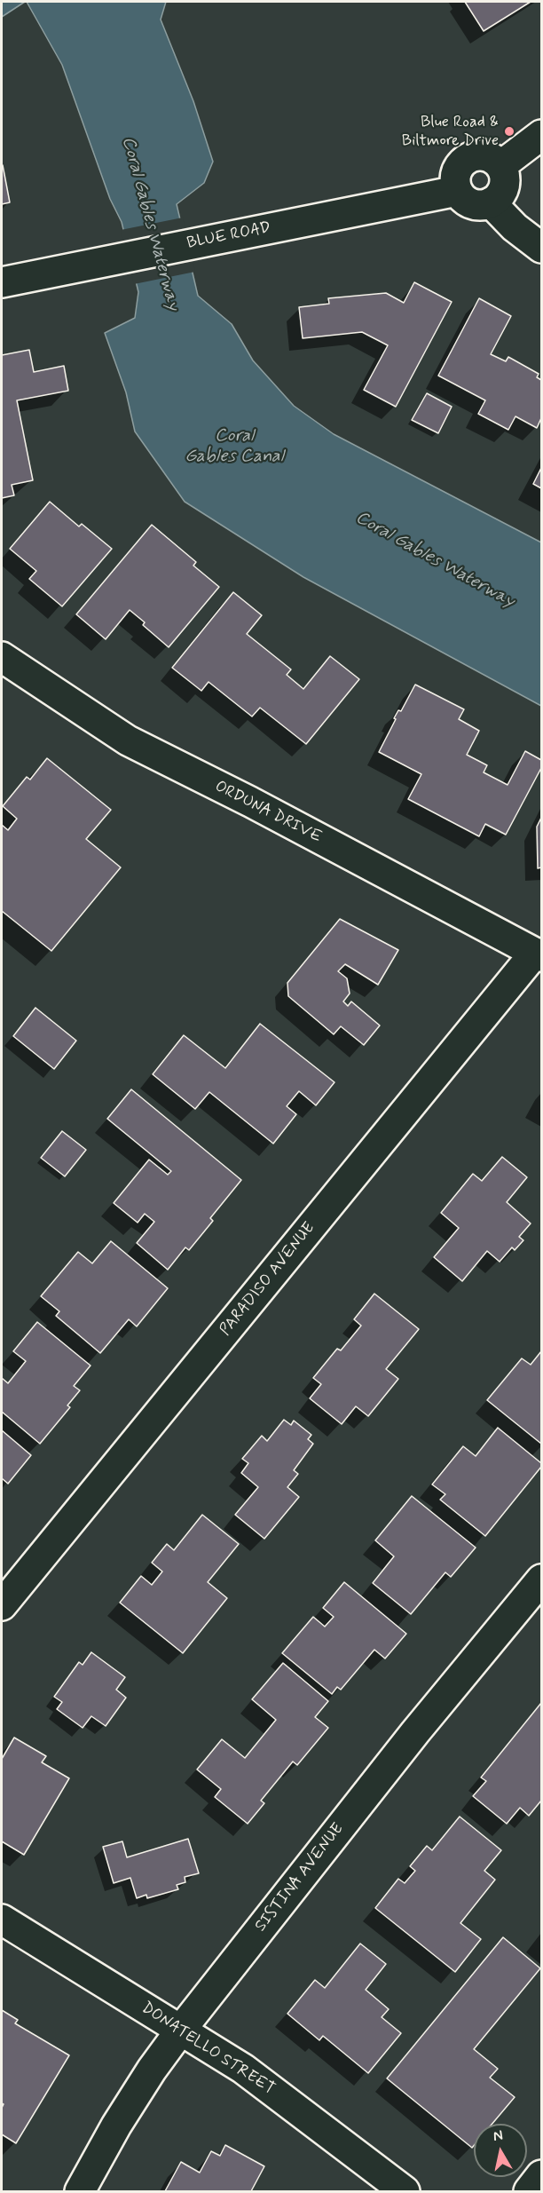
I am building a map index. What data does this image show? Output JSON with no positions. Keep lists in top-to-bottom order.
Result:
{
  "streets": {
    "street": [
      "BLUE ROAD",
      "ORDUNA DRIVE",
      "PARADISO AVENUE",
      "SISTINA AVENUE",
      "DONATELLO STREET"
    ]
  },
  "crossings": [
    ["ORDUNA DRIVE", "PARADISO AVENUE"],
    ["SISTINA AVENUE", "DONATELLO STREET"]
  ],
  "water": ["Coral Gables Waterway", "Coral Gables Canal"],
  "places": ["Blue Road & Biltmore Drive"],
  "north": "top"
}
